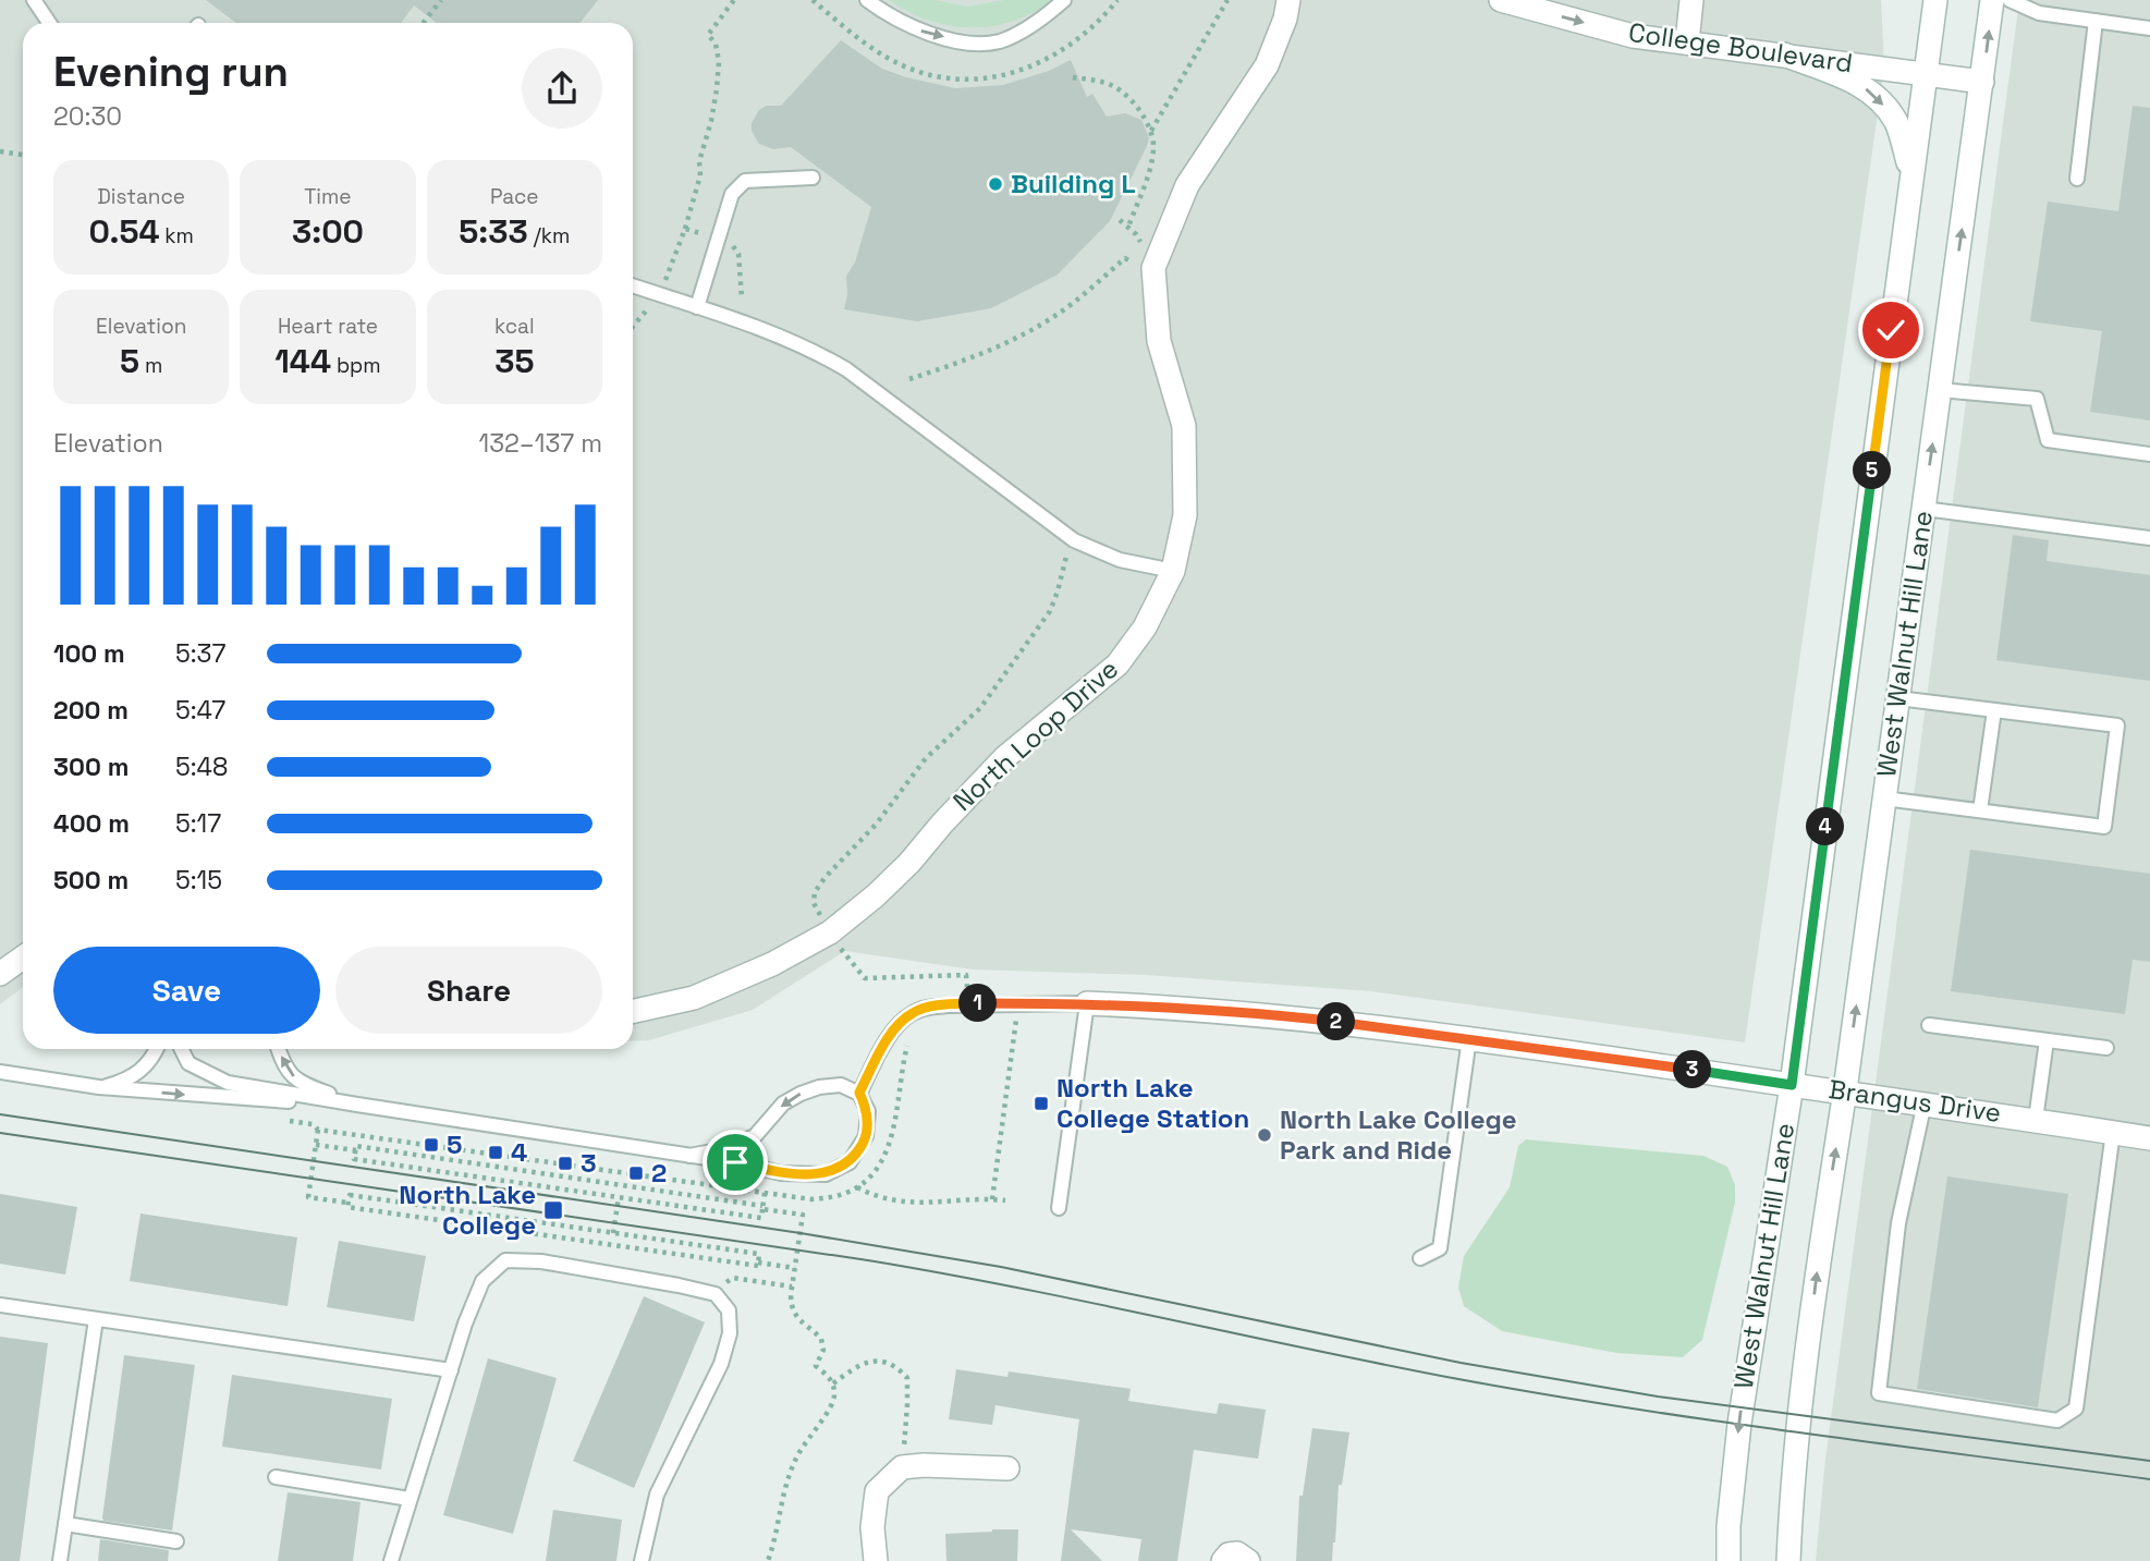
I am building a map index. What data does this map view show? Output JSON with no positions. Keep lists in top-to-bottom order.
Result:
{
  "streets": {
    "main road": [
      "College Boulevard",
      "West Walnut Hill Lane",
      "North Loop Drive",
      "Brangus Drive"
    ]
  },
  "crossings": [
    ["College Boulevard", "West Walnut Hill Lane"],
    ["West Walnut Hill Lane", "Brangus Drive"]
  ],
  "one_way": ["College Boulevard"],
  "places": {
    "other": ["Building L", "North Lake College Park and Ride"],
    "transit": [
      "North Lake College Station",
      "5",
      "4",
      "3",
      "2",
      "North Lake College"
    ]
  },
  "page": {
    "heading": ["Evening run", "20:30"],
    "stats": [
      ["Distance", "0.54 km"],
      ["Time", "3:00"],
      ["Pace", "5:33 /km"],
      ["Elevation", "5 m"],
      ["Heart rate", "144 bpm"],
      ["kcal", "35"]
    ],
    "chart": ["Elevation", "132–137 m"],
    "pins": [
      "5",
      "4",
      "1",
      "2",
      "3"
    ],
    "list": [
      {
        "name": "100 m",
        "note": "5:37"
      },
      {
        "name": "200 m",
        "note": "5:47"
      },
      {
        "name": "300 m",
        "note": "5:48"
      },
      {
        "name": "400 m",
        "note": "5:17"
      },
      {
        "name": "500 m",
        "note": "5:15"
      }
    ],
    "buttons": ["Save", "Share"]
  }
}
